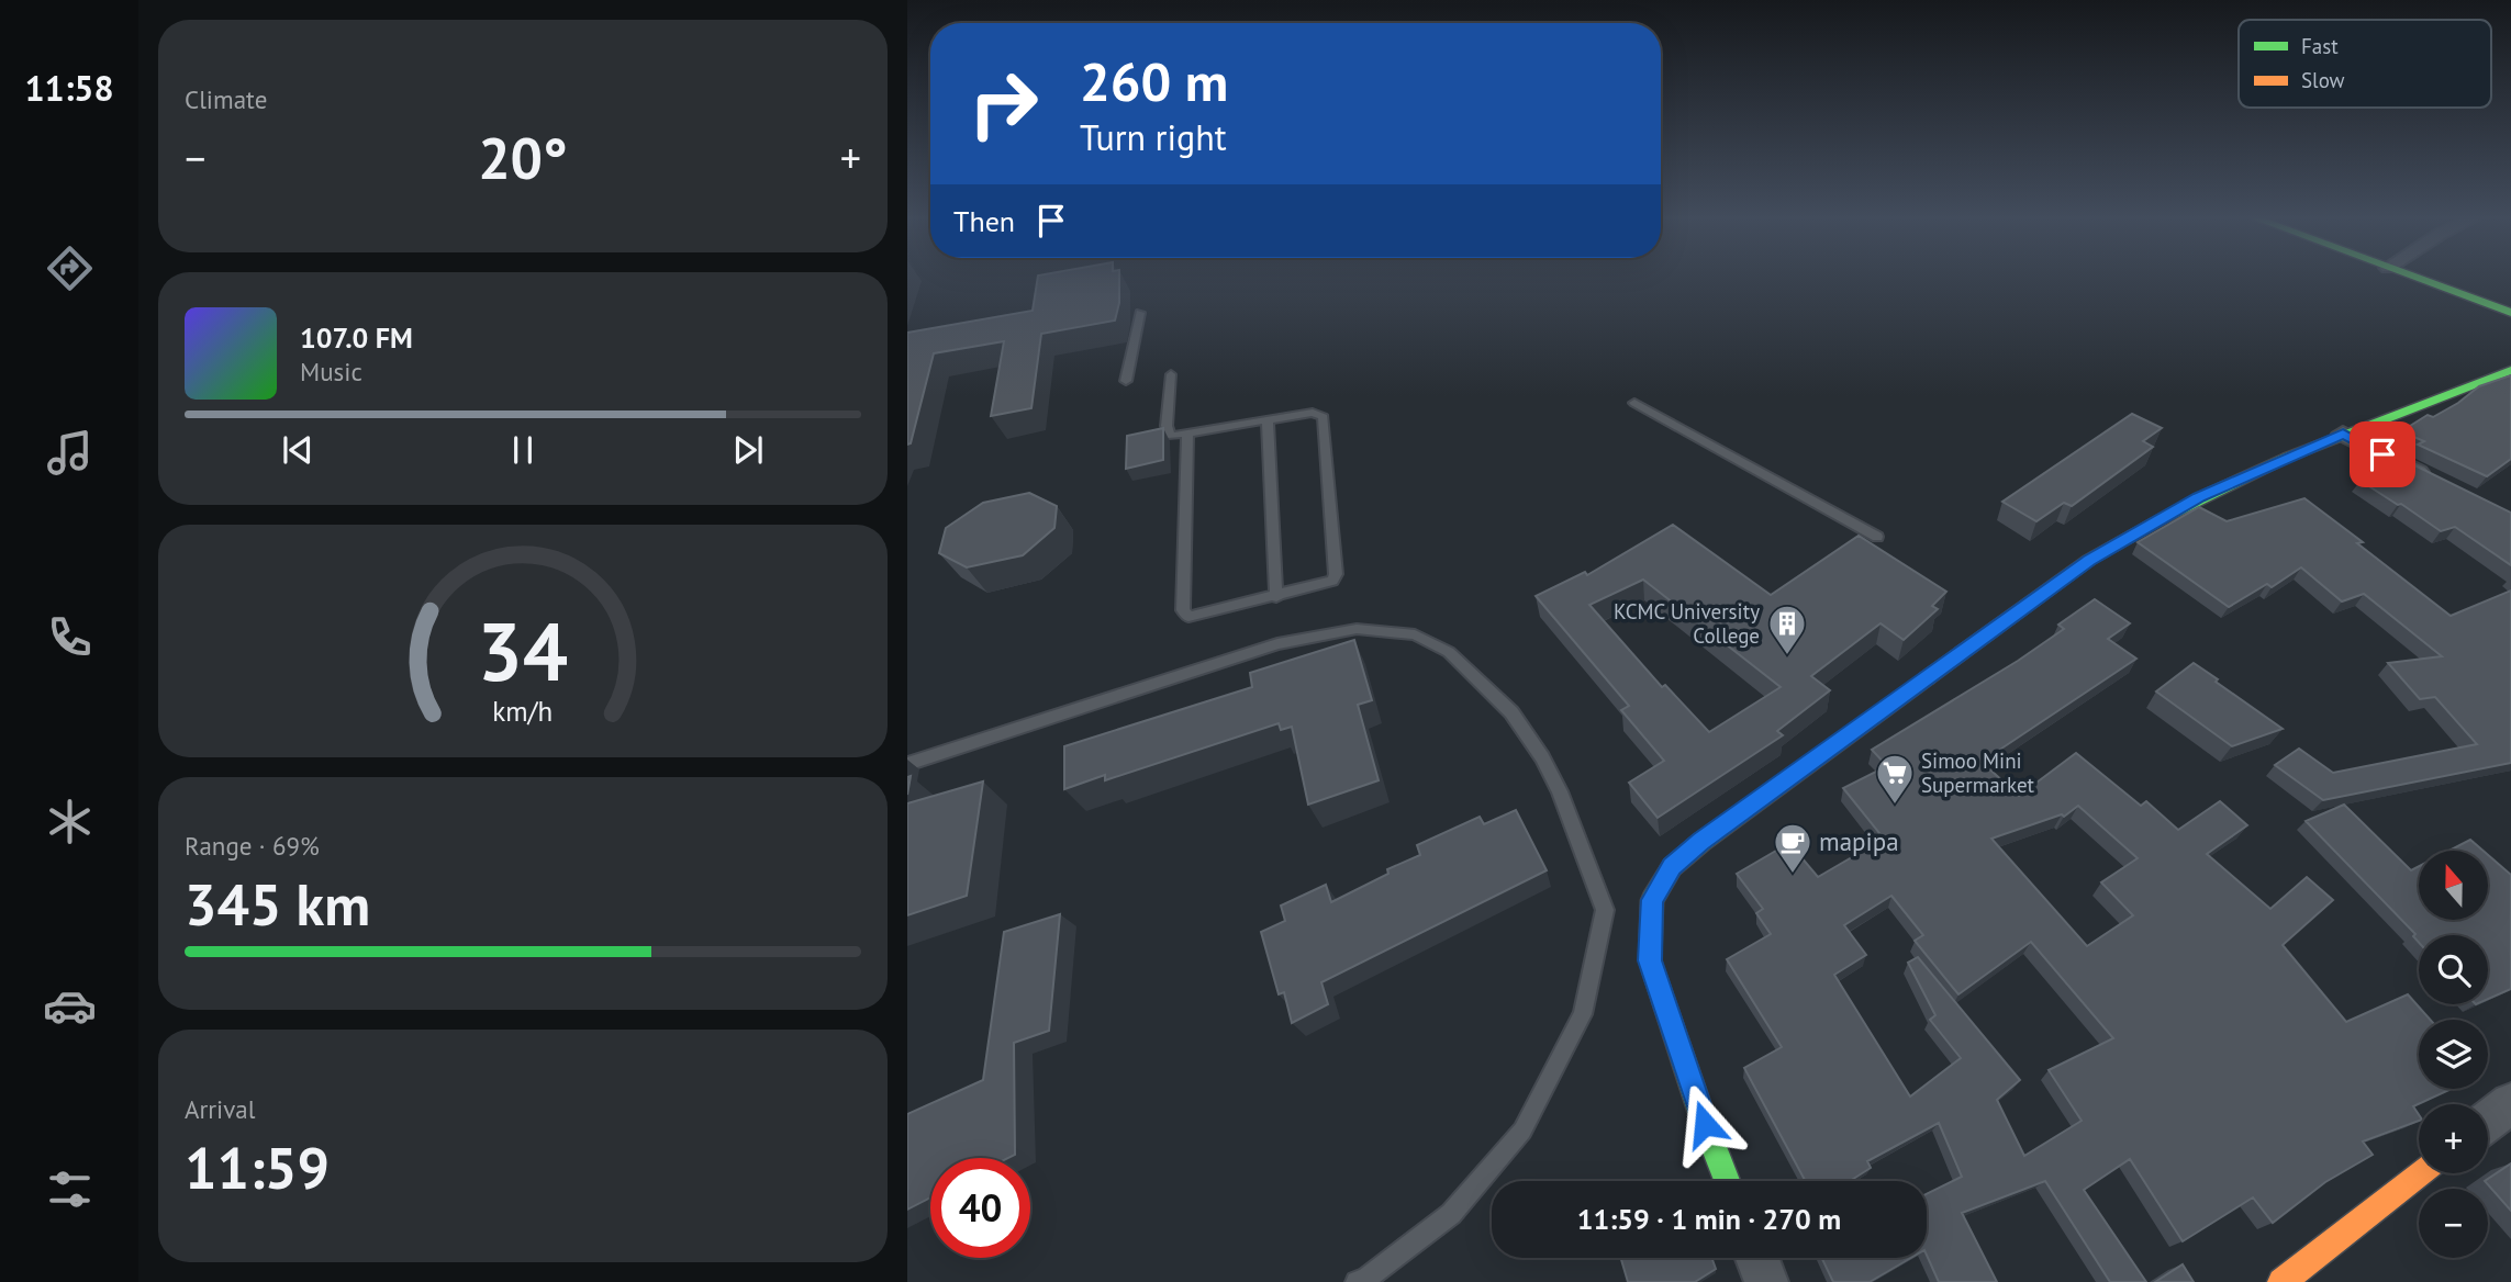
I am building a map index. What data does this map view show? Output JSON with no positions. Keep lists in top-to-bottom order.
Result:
{
  "places": {
    "building": ["KCMC University College"],
    "supermarket": ["Simoo Mini Supermarket"],
    "cafe": ["mapipa"]
  },
  "legend": ["Fast", "Slow"],
  "north": "top",
  "page": {
    "tabs": "11:58",
    "tile": [
      "Climate",
      ["Range · 69%", "345 km"],
      ["Arrival", "11:59"]
    ],
    "turn": ["260 m", "Turn right"],
    "heat": ["−", "20°", "+"],
    "then": "Then",
    "song": ["107.0 FM", "Music"],
    "map_buttons": ["+", "−"],
    "limit": "40",
    "trip": "11:59 · 1 min · 270 m",
    "gauge": ["34", "km/h"]
  }
}
